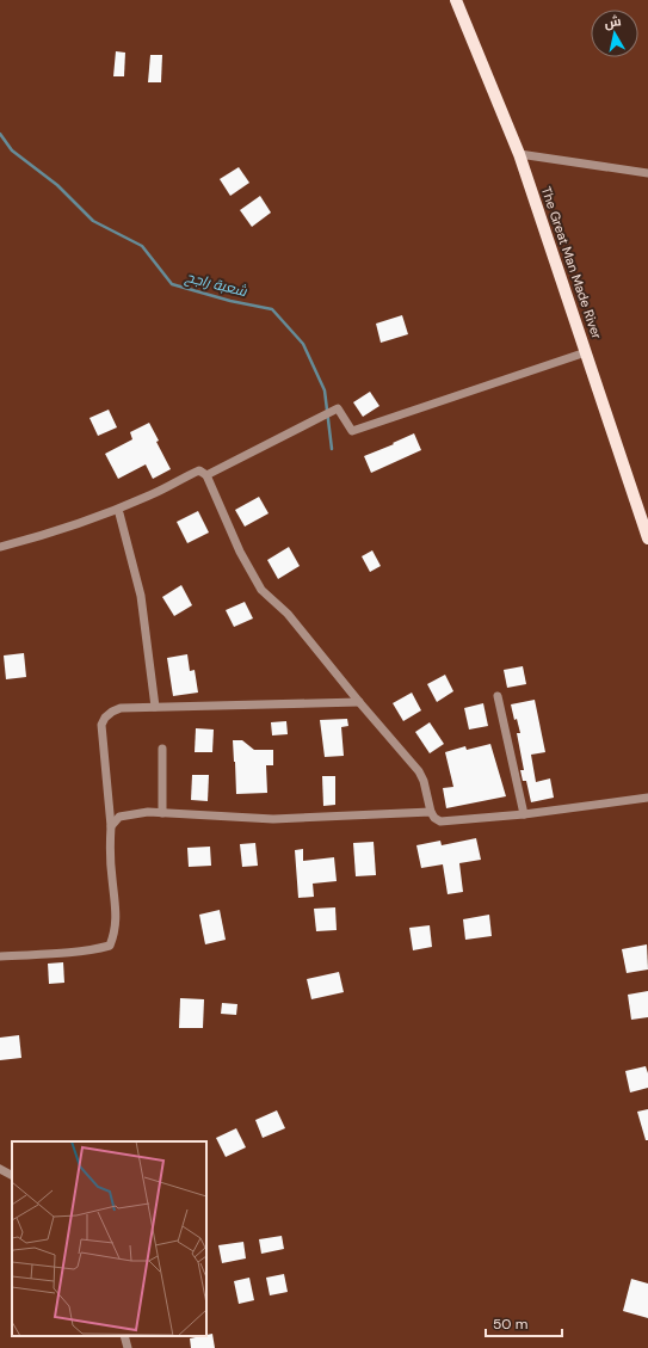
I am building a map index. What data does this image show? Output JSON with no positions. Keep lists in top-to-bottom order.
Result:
{
  "streets": {
    "main road": ["The Great Man Made River"]
  },
  "water": ["شعبة راجح"],
  "scale_bar": "50 m",
  "north": "top"
}
